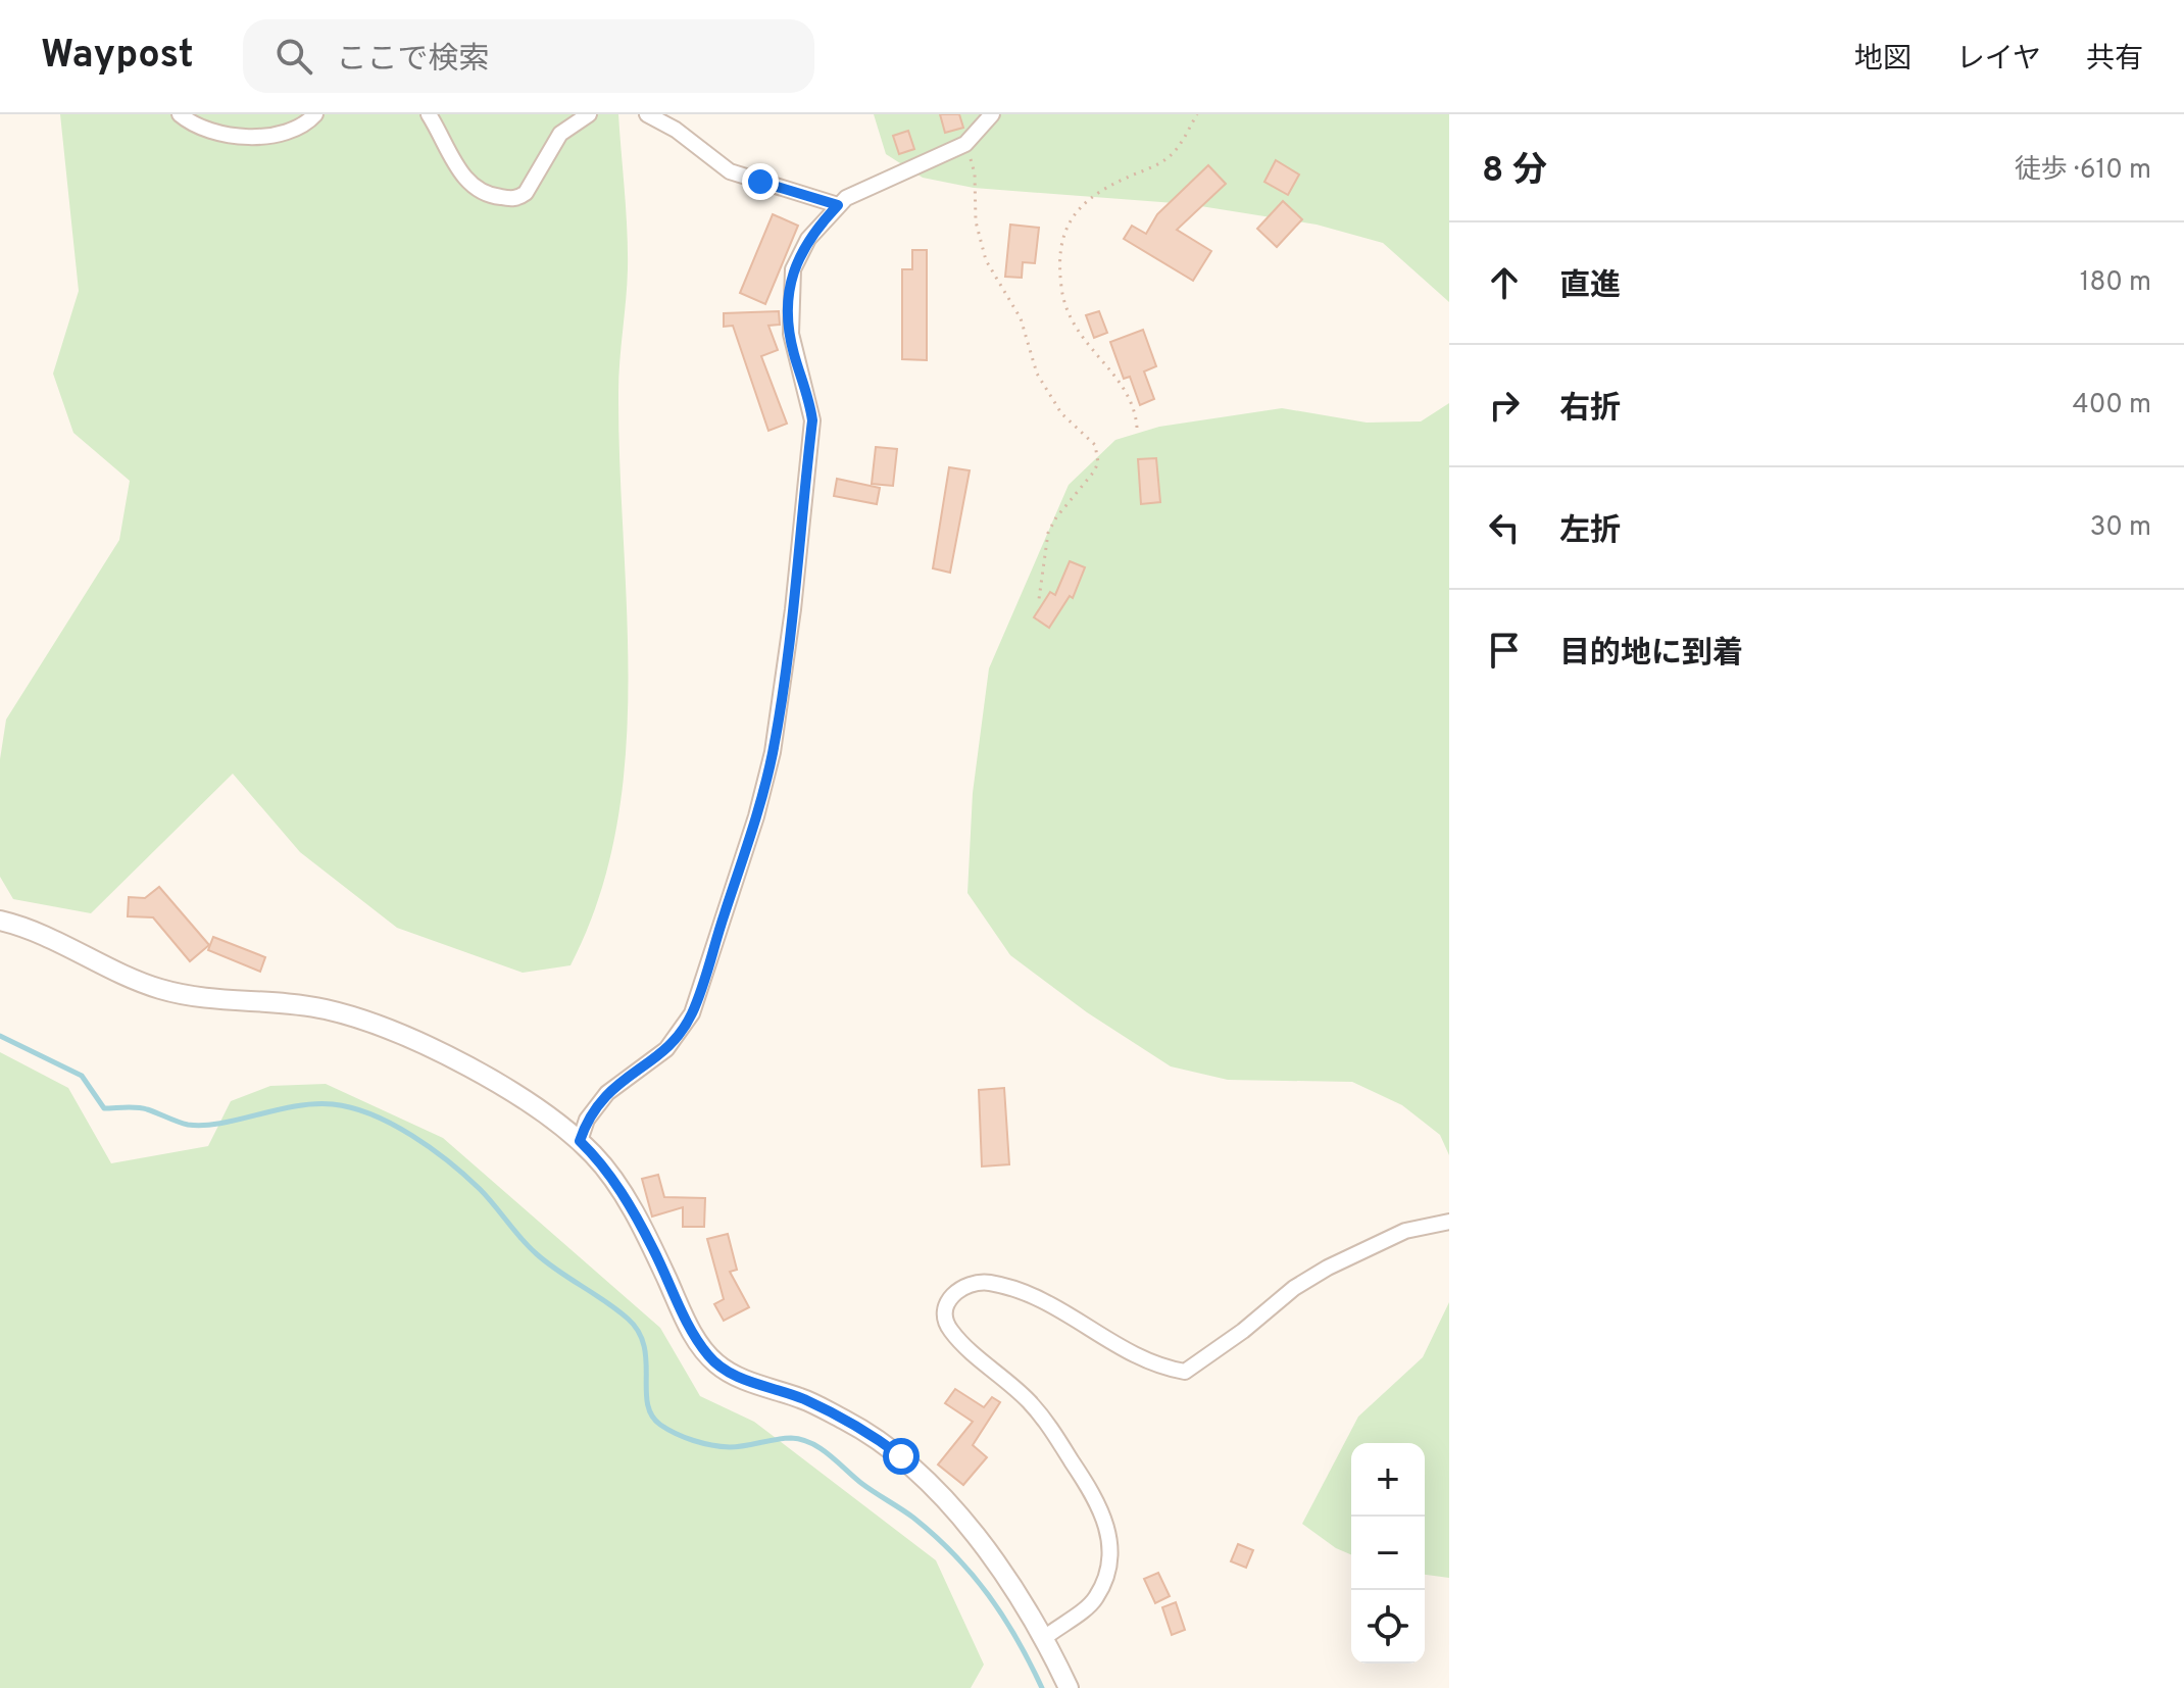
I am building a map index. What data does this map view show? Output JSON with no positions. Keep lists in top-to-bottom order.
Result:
{
  "page": {
    "header": "Waypost",
    "search": "ここで検索",
    "nav": ["地図", "レイヤ", "共有"],
    "heading": ["8 分", "徒歩 · 610 m"],
    "list": [
      ["直進", "180 m"],
      ["右折", "400 m"],
      ["左折", "30 m"],
      "目的地に到着"
    ],
    "map_buttons": ["+", "−"]
  }
}
